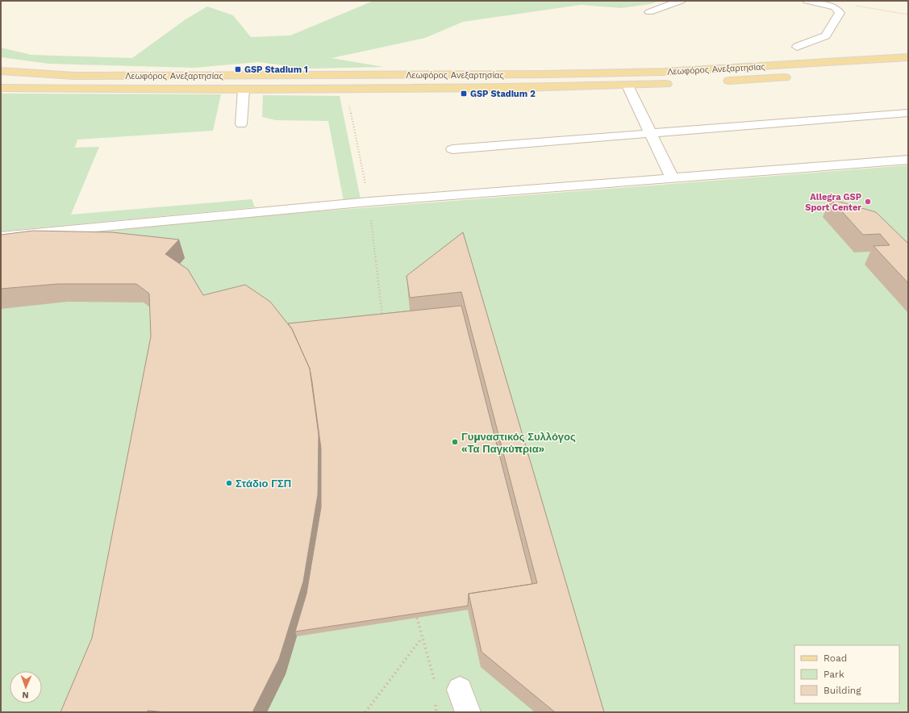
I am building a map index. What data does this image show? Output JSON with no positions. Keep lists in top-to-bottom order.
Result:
{
  "streets": {
    "main road": ["Λεωφόρος Ανεξαρτησίας"]
  },
  "places": {
    "transit": ["GSP Stadium 1", "GSP Stadium 2"],
    "other": ["Allegra GSP Sport Center", "Γυμναστικός Συλλόγος «Τα Παγκύπρια»", "Στάδιο ΓΣΠ"]
  },
  "legend": ["Road", "Park", "Building"],
  "north": "bottom"
}
